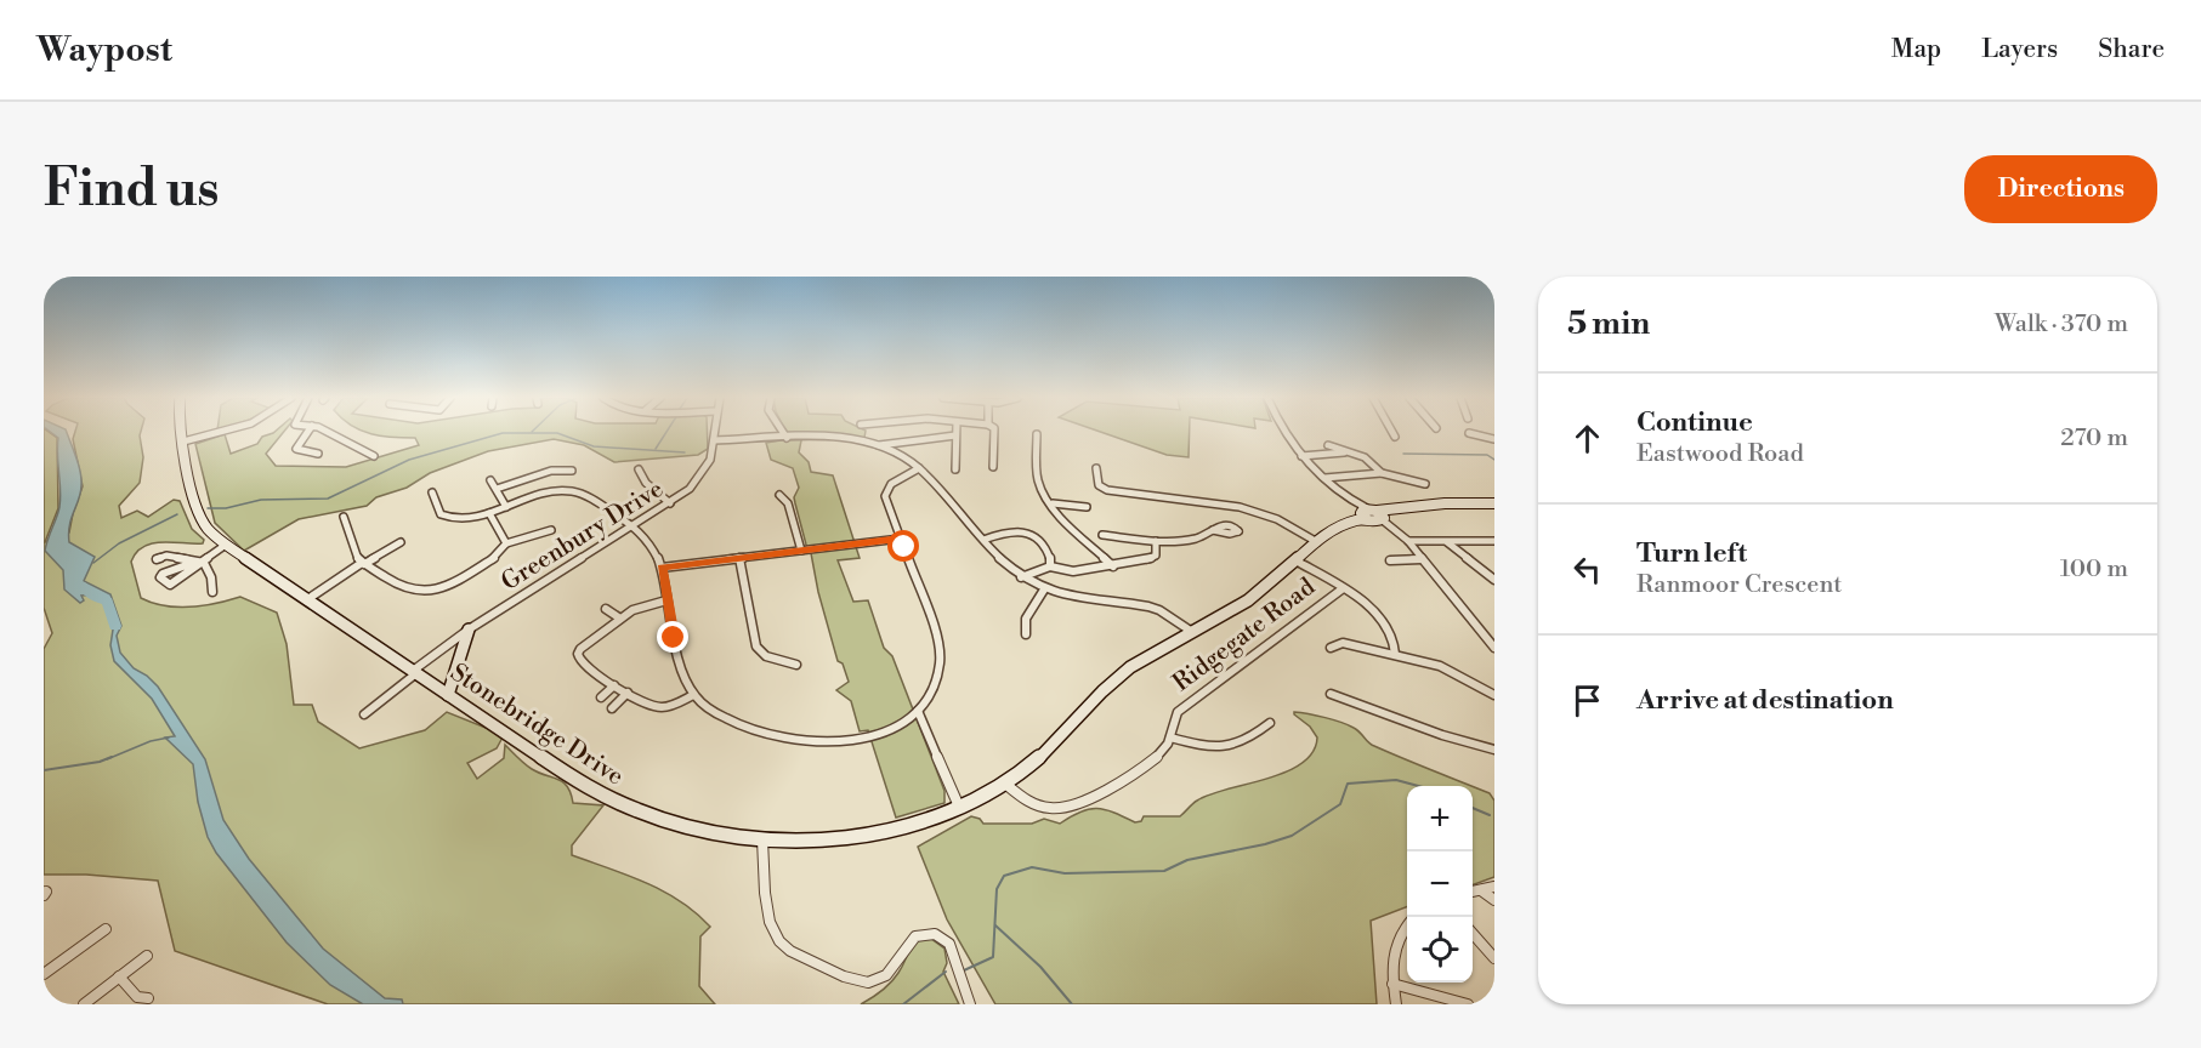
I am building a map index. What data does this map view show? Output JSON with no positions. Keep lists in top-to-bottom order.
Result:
{
  "streets": {
    "street": ["Greenbury Drive", "Ridgegate Road", "Stonebridge Drive"]
  },
  "crossings": [
    ["Greenbury Drive", "Stonebridge Drive"],
    ["Ridgegate Road", "Stonebridge Drive"]
  ],
  "page": {
    "header": "Waypost",
    "nav": ["Map", "Layers", "Share"],
    "buttons": "Directions",
    "title": "Find us",
    "heading": ["5 min", "Walk · 370 m"],
    "list": [
      ["Continue", "Eastwood Road", "270 m"],
      ["Turn left", "Ranmoor Crescent", "100 m"],
      "Arrive at destination"
    ],
    "map_buttons": ["+", "−"]
  }
}
